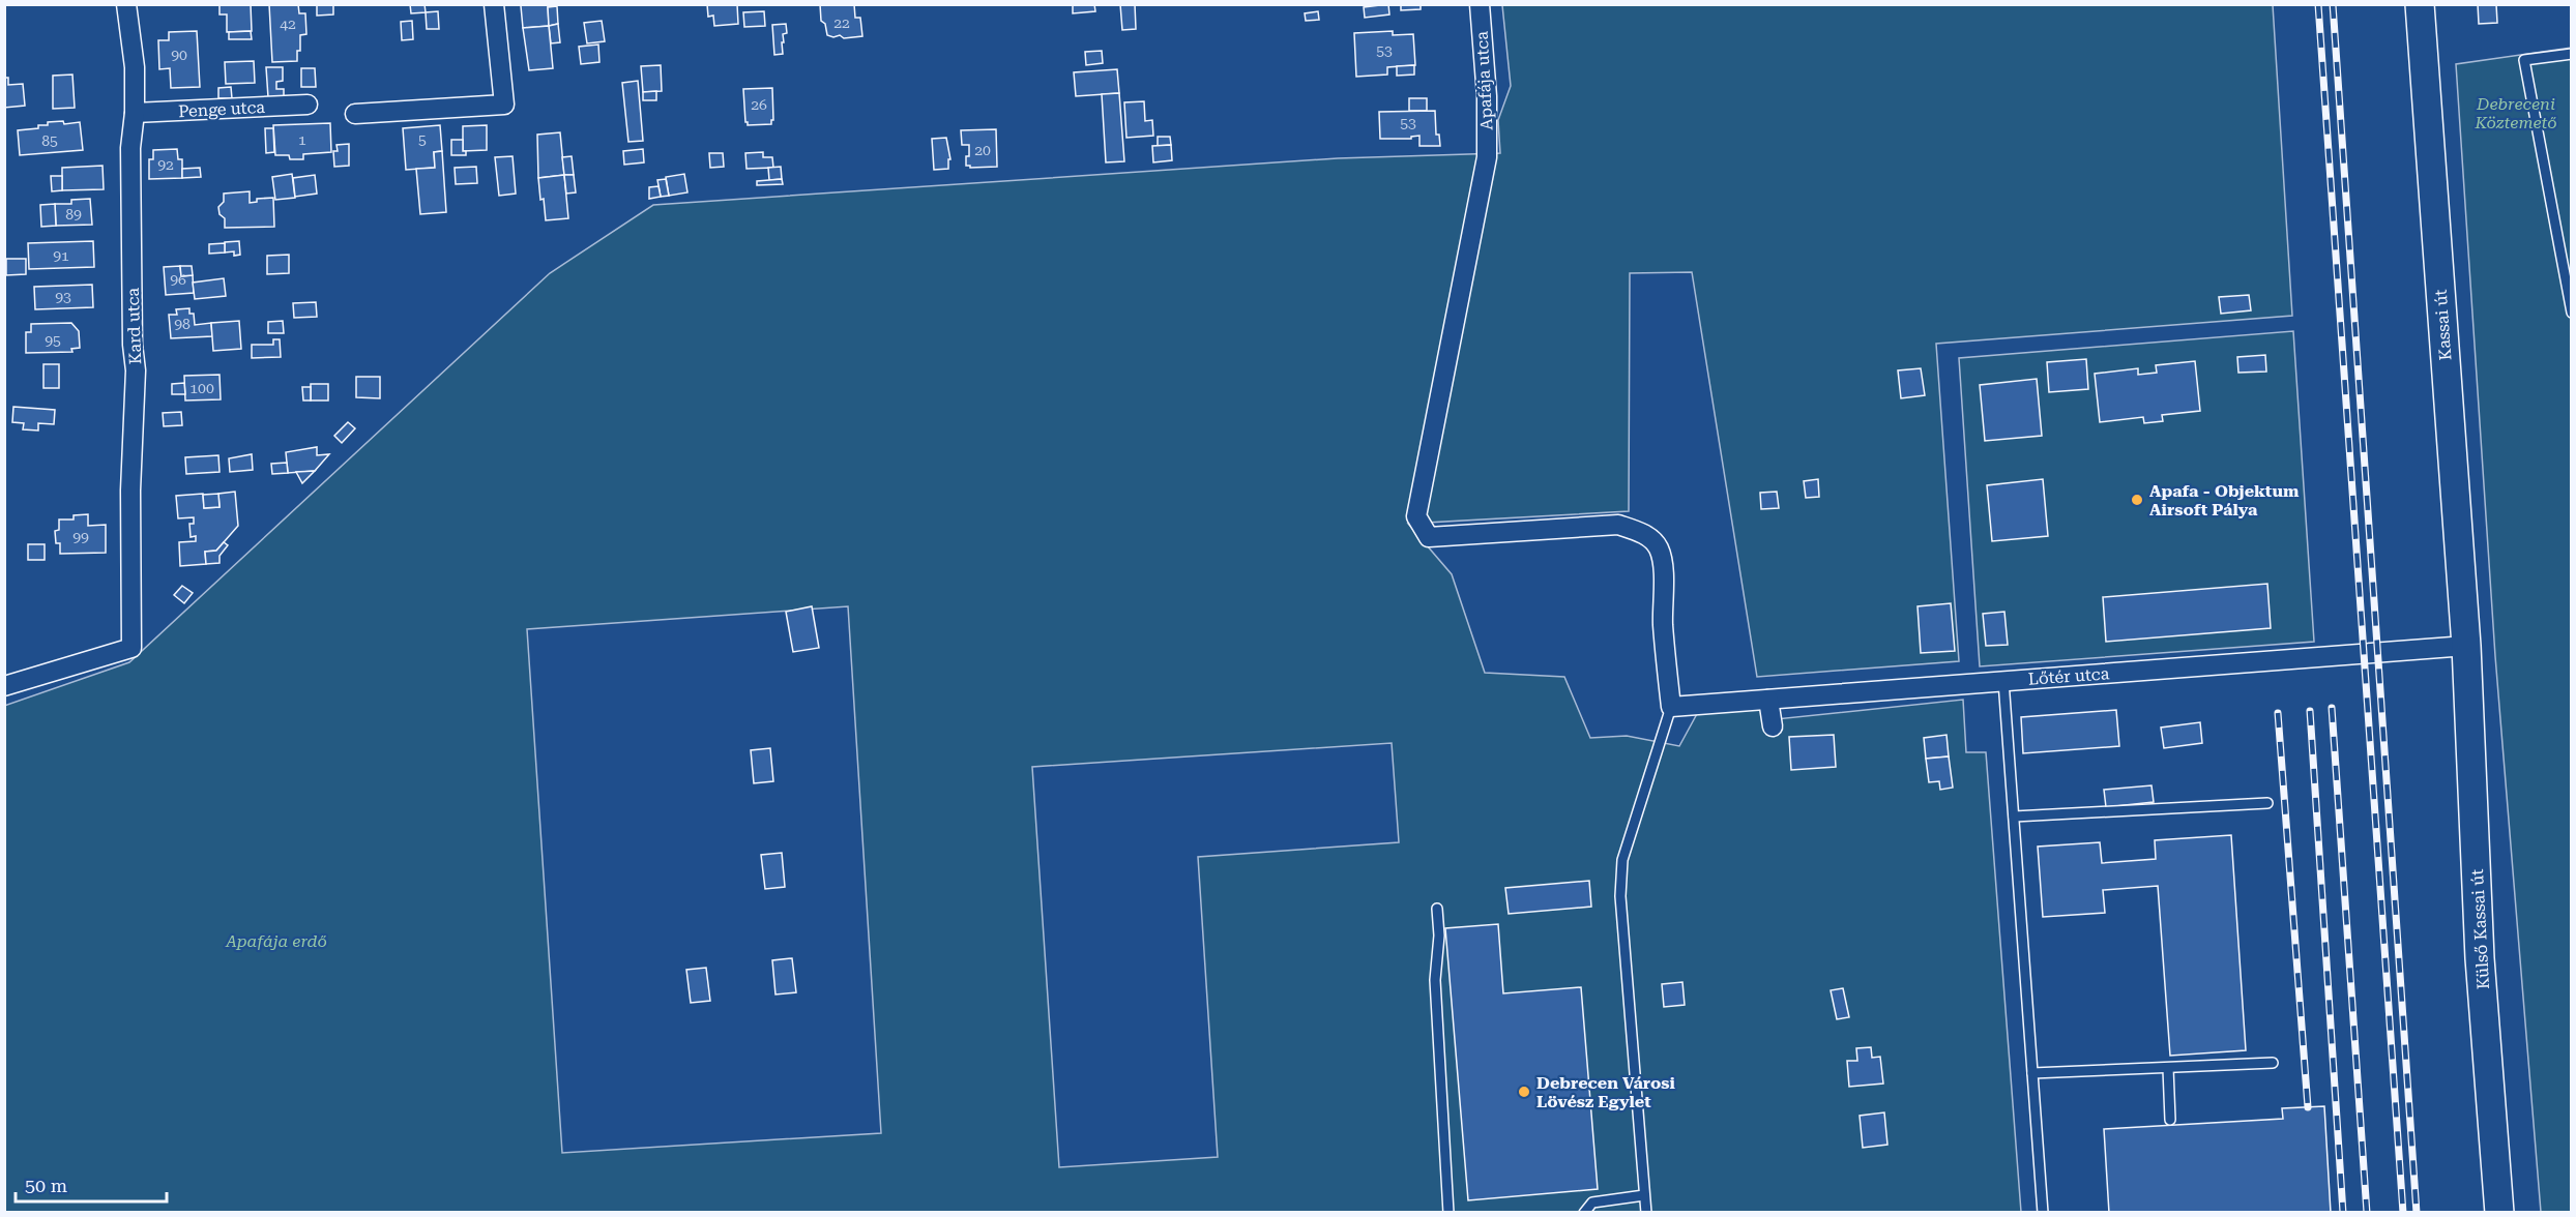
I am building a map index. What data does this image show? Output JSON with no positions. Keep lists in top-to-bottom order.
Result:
{
  "streets": {
    "main road": ["Kassai út", "Külső Kassai út"],
    "street": [
      "Apafája utca",
      "Penge utca",
      "Kard utca",
      "Lőtér utca"
    ]
  },
  "crossings": [
    ["Apafája utca", "Lőtér utca"],
    ["Penge utca", "Kard utca"],
    ["Kassai út", "Lőtér utca"],
    ["Kassai út", "Külső Kassai út"],
    ["Lőtér utca", "Külső Kassai út"]
  ],
  "parks": ["Debreceni Köztemető", "Apafája erdő"],
  "places": ["Apafa - Objektum Airsoft Pálya", "Debrecen Városi Lövész Egylet"],
  "house_numbers": [
    "22",
    "42",
    "53",
    "90",
    "26",
    "53",
    "1",
    "5",
    "85",
    "20",
    "92",
    "89",
    "91",
    "96",
    "93",
    "98",
    "95",
    "100",
    "99"
  ],
  "scale_bar": "50 m"
}
